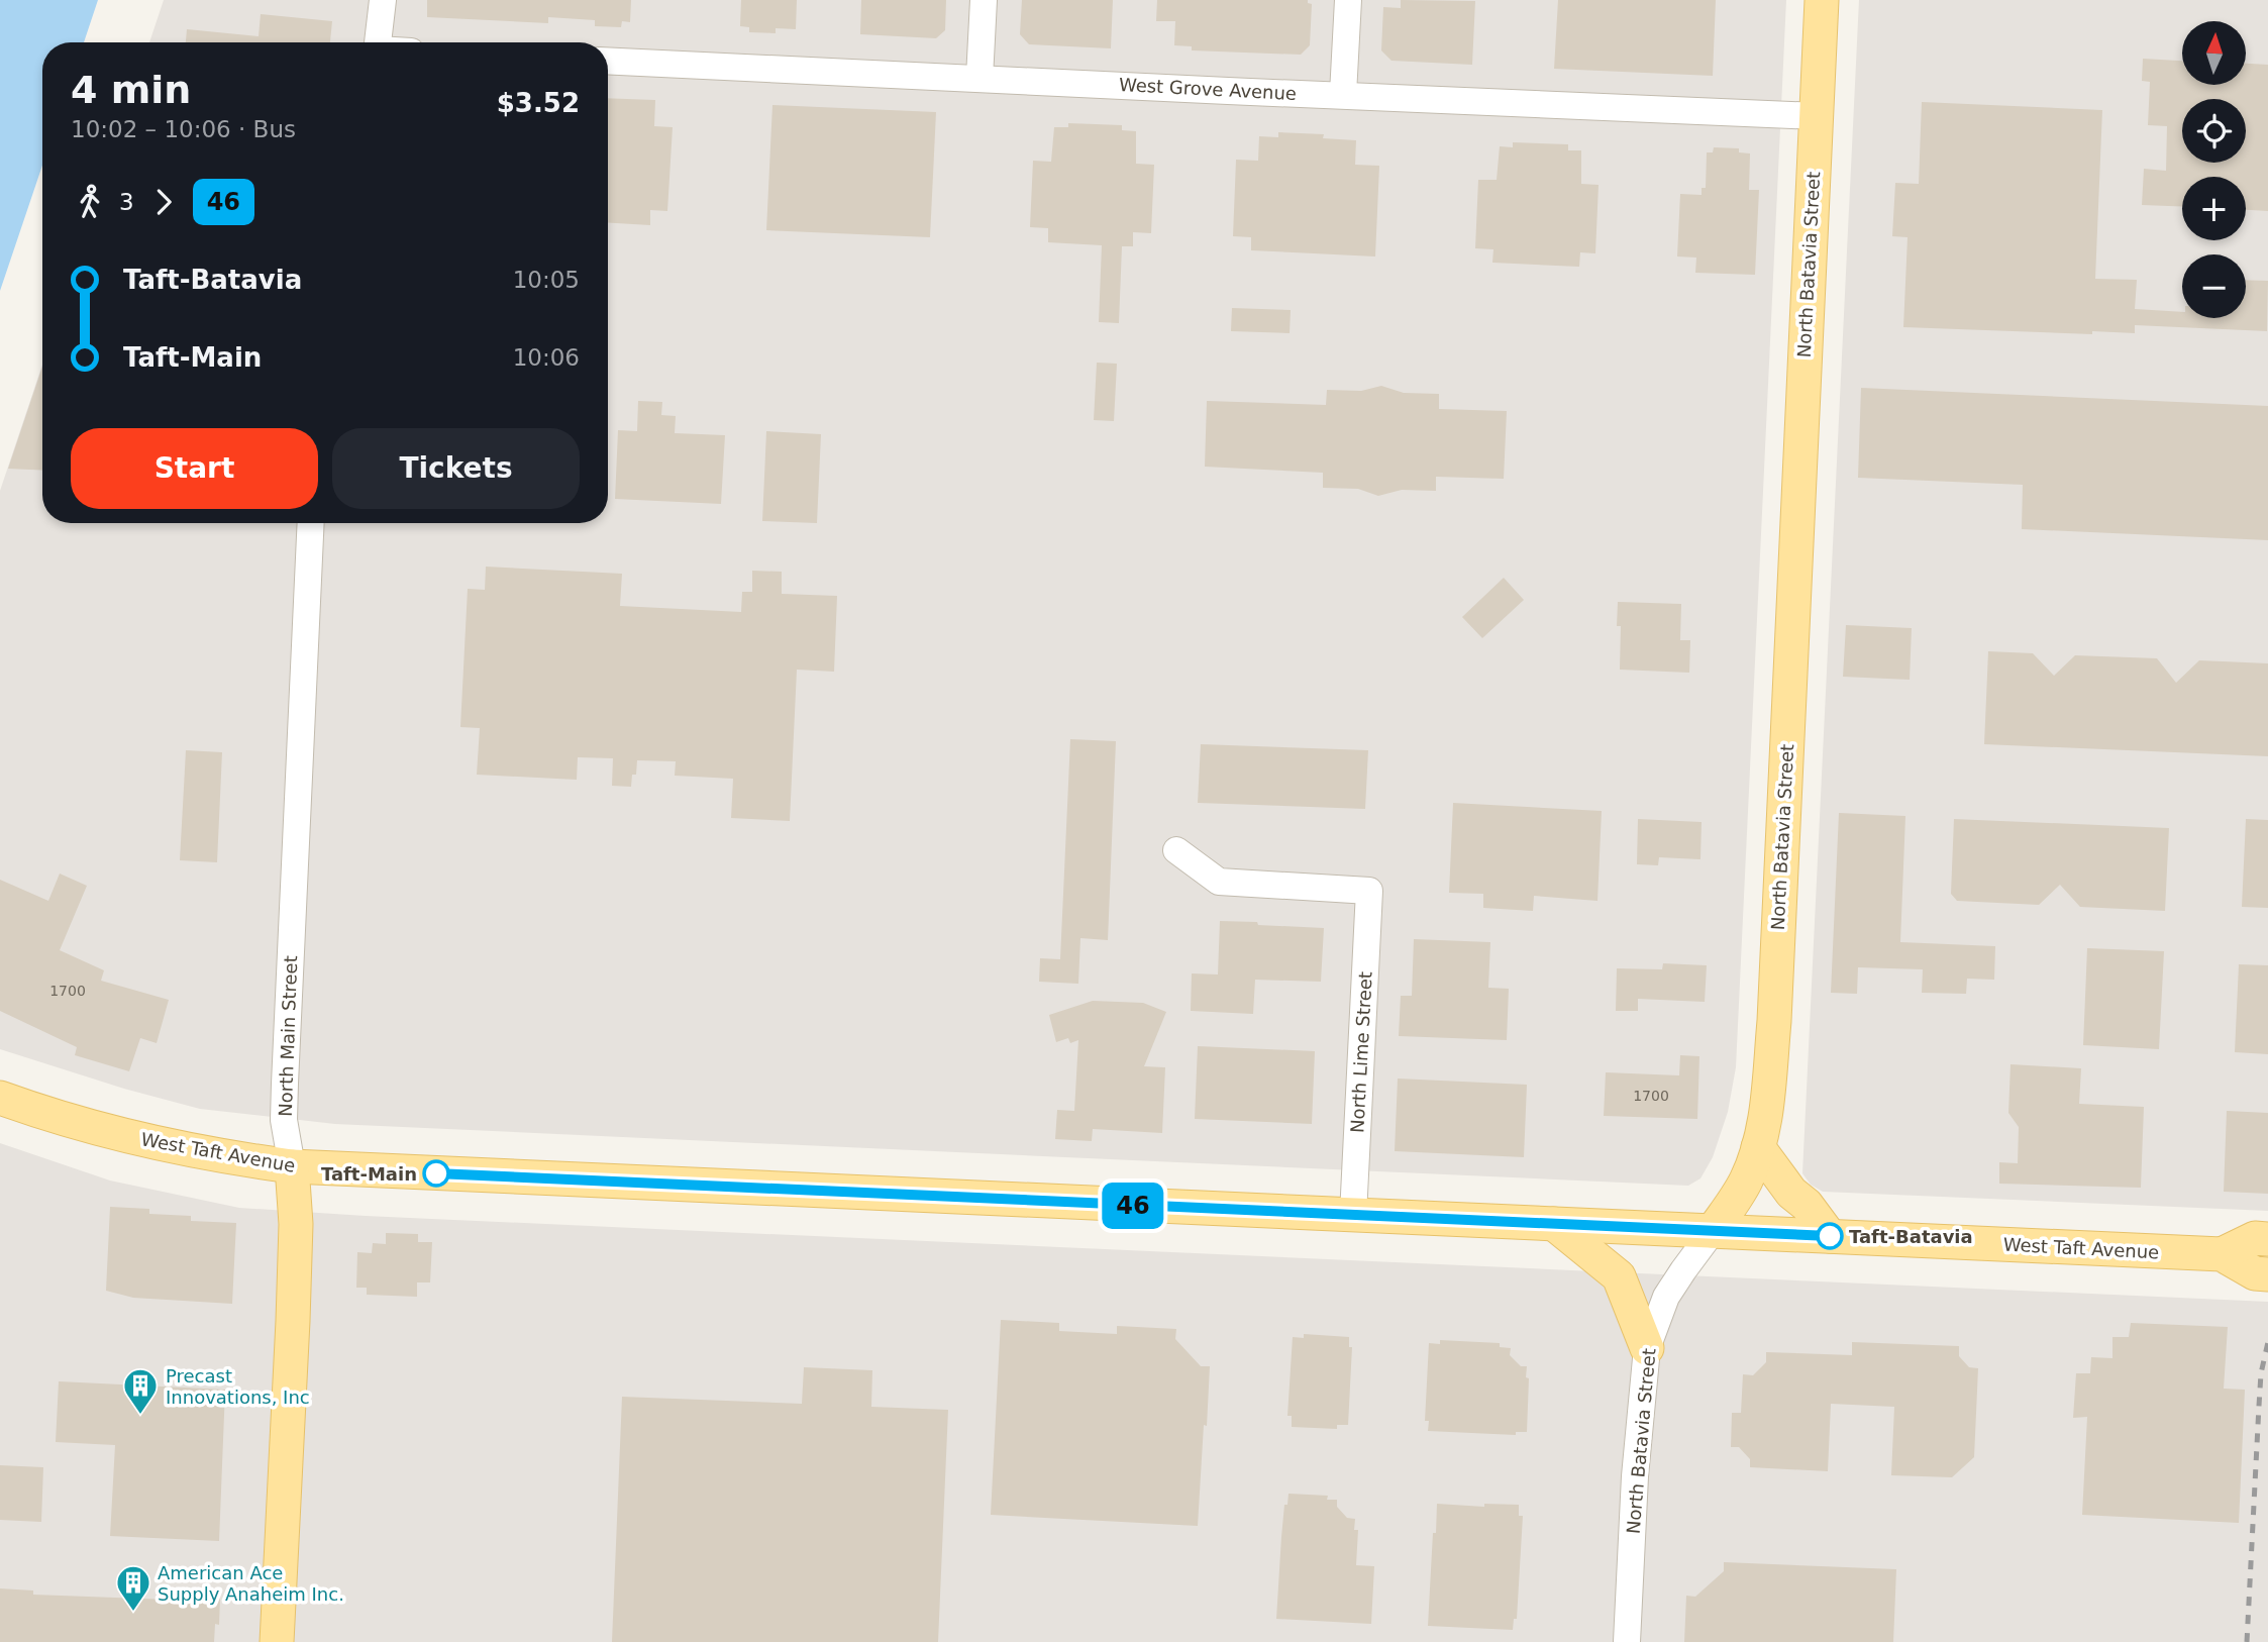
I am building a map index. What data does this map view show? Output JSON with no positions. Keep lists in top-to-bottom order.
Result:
{
  "streets": {
    "main road": ["North Batavia Street", "North Main Street", "West Taft Avenue"],
    "street": ["West Grove Avenue", "North Lime Street"]
  },
  "crossings": [
    ["West Grove Avenue", "North Batavia Street"],
    ["North Batavia Street", "West Taft Avenue"],
    ["North Main Street", "West Taft Avenue"],
    ["North Lime Street", "West Taft Avenue"]
  ],
  "places": {
    "other": ["Taft-Main", "Taft-Batavia"],
    "building": ["Precast Innovations, Inc", "American Ace Supply Anaheim Inc."]
  },
  "lines": ["bus line 46"],
  "house_numbers": ["1700", "1700"],
  "north": "top",
  "page": {
    "on_map": "46",
    "map_buttons": ["+", "−"],
    "heading": ["4 min", "10:02 – 10:06 · Bus", "$3.52"],
    "legs": ["3", "46"],
    "list": [
      {
        "name": "Taft-Batavia",
        "value": "10:05"
      },
      {
        "name": "Taft-Main",
        "value": "10:06"
      }
    ],
    "buttons": ["Start", "Tickets"]
  }
}
